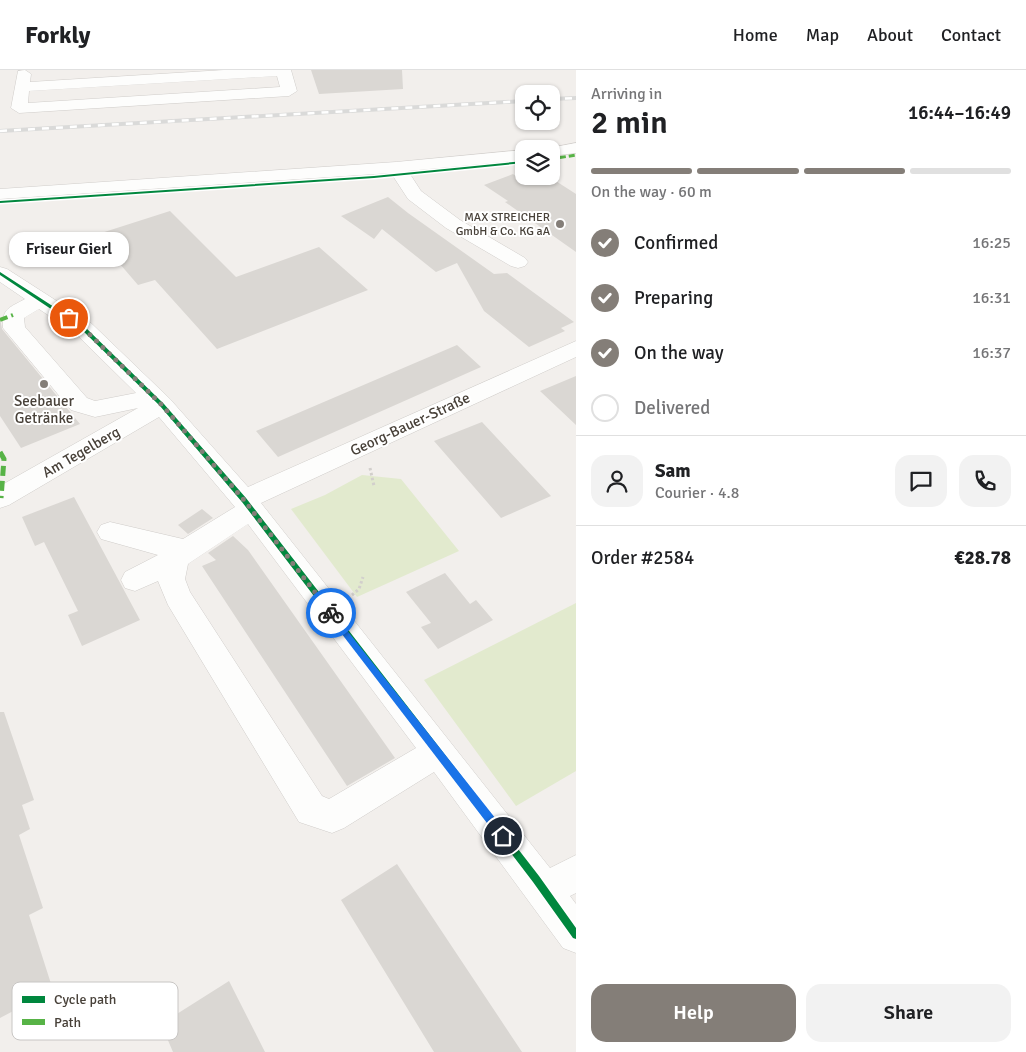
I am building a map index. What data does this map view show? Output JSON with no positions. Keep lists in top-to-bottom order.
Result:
{
  "streets": {
    "street": ["Georg-Bauer-Straße"]
  },
  "places": ["MAX STREICHER GmbH & Co. KG aA", "Friseur Gierl", "Seebauer Getränke"],
  "legend": ["Cycle path", "Path"],
  "page": {
    "header": "Forkly",
    "nav": [
      "Home",
      "Map",
      "About",
      "Contact"
    ],
    "heading": ["2 min", "Arriving in", "16:44–16:49"],
    "panel": [
      "Sam",
      "Courier · 4.8",
      "Order #2584",
      "€28.78"
    ],
    "bar": "On the way · 60 m",
    "list": [
      ["Confirmed", "16:25"],
      ["Preparing", "16:31"],
      ["On the way", "16:37"],
      "Delivered"
    ],
    "bubble": "Friseur Gierl",
    "buttons": ["Help", "Share"]
  }
}
